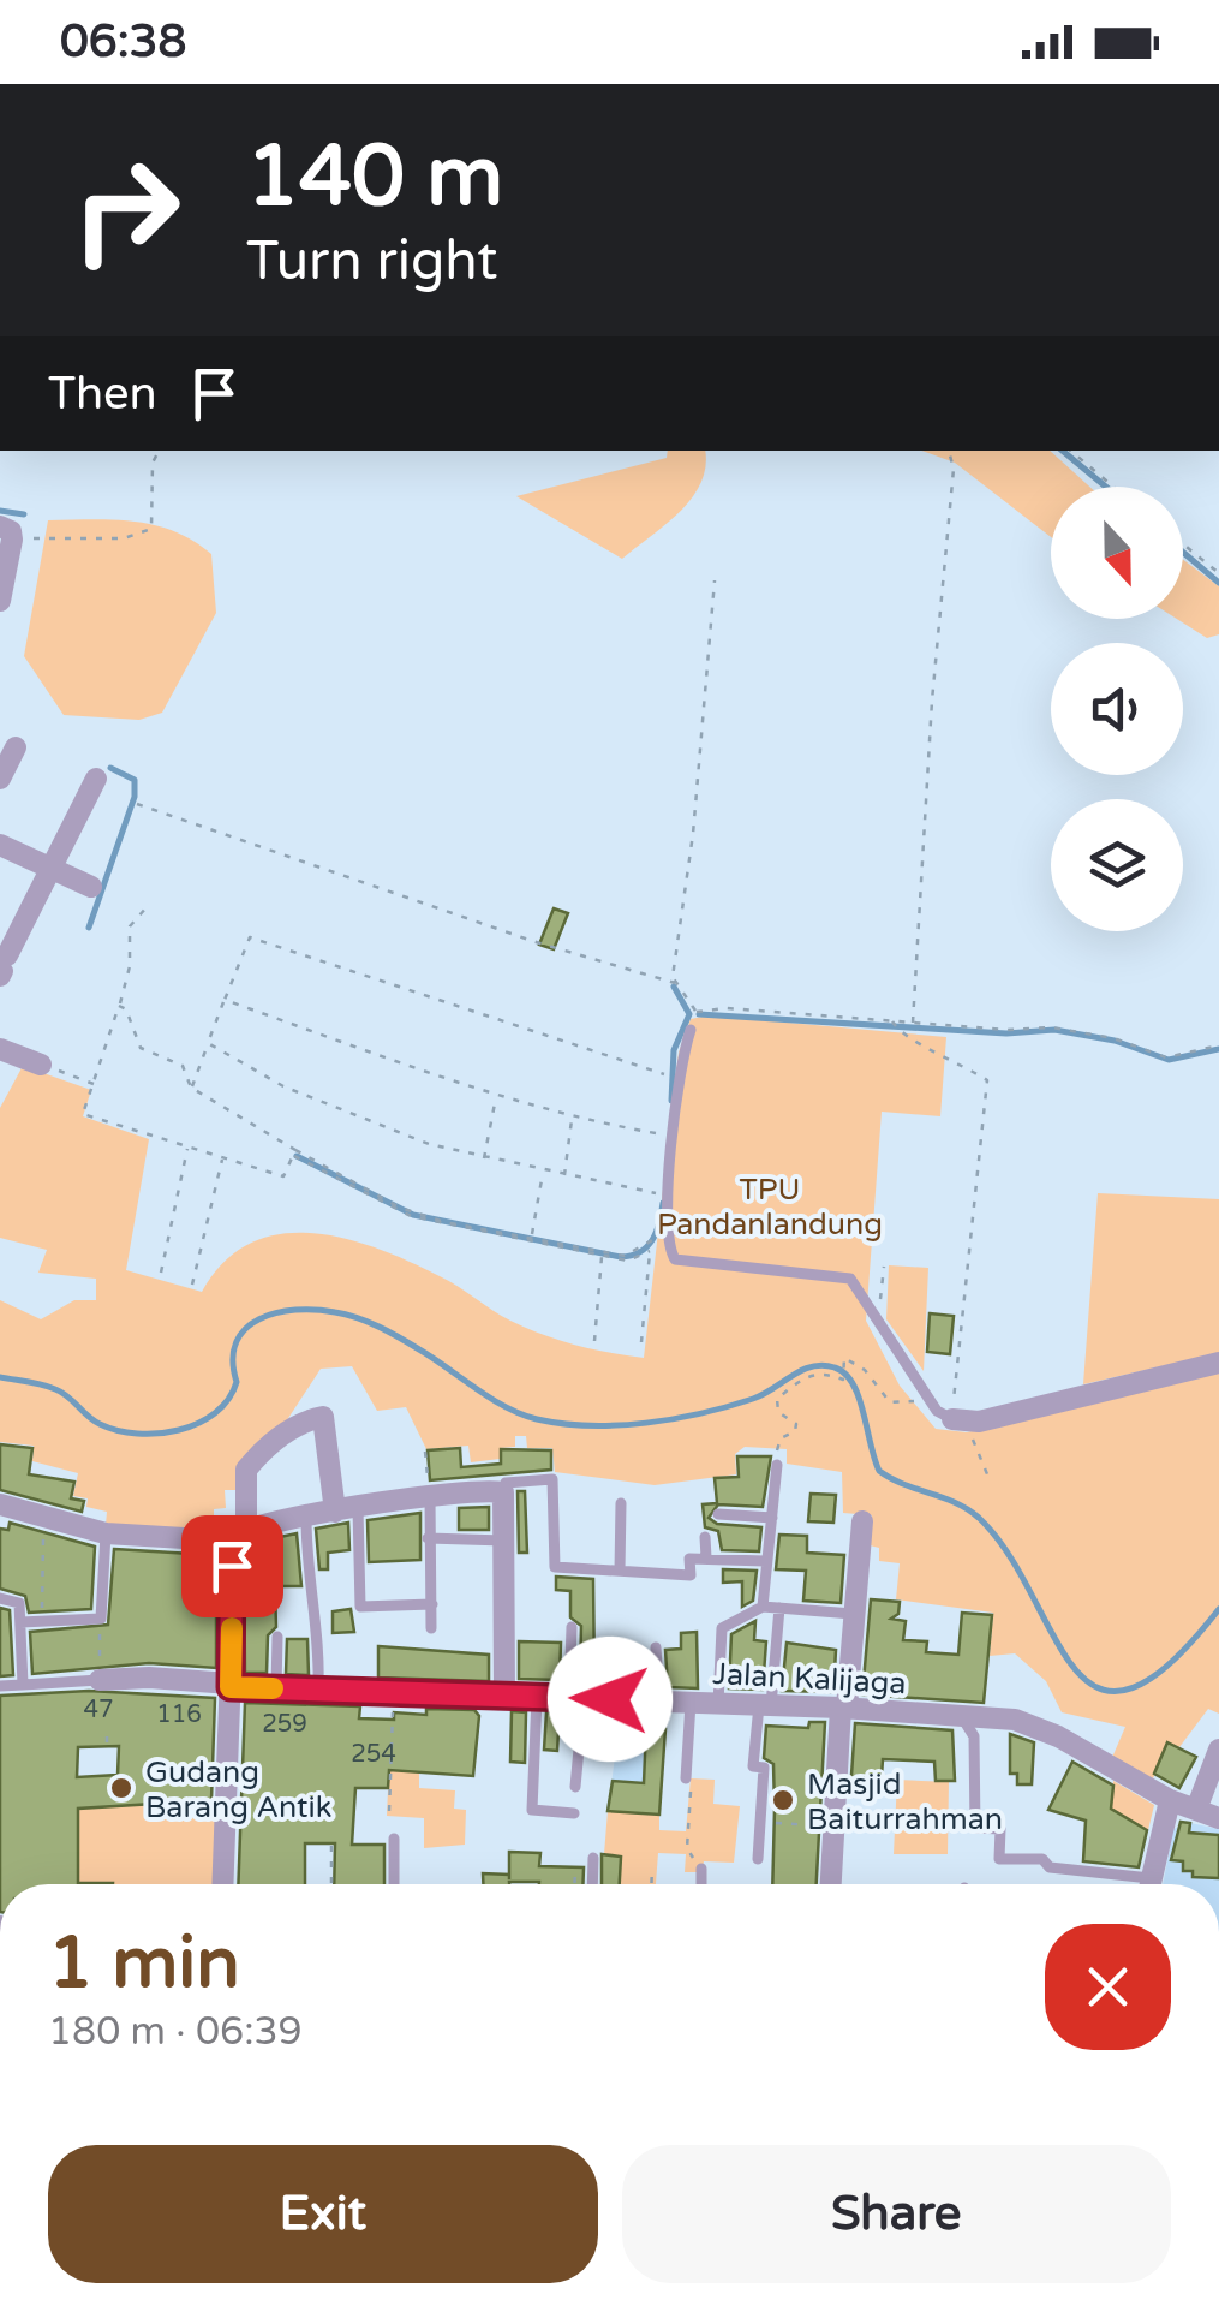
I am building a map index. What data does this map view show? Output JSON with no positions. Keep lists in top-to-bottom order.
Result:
{
  "streets": {
    "street": ["Jalan Kalijaga"]
  },
  "parks": ["TPU Pandanlandung"],
  "places": ["Gudang Barang Antik", "Masjid Baiturrahman"],
  "house_numbers": [
    "47",
    "116",
    "259",
    "254"
  ],
  "north": "bottom",
  "page": {
    "status": "06:38",
    "turn": ["140 m", "Turn right"],
    "then": "Then",
    "heading": ["1 min", "180 m · 06:39"],
    "buttons": ["Exit", "Share"]
  }
}
